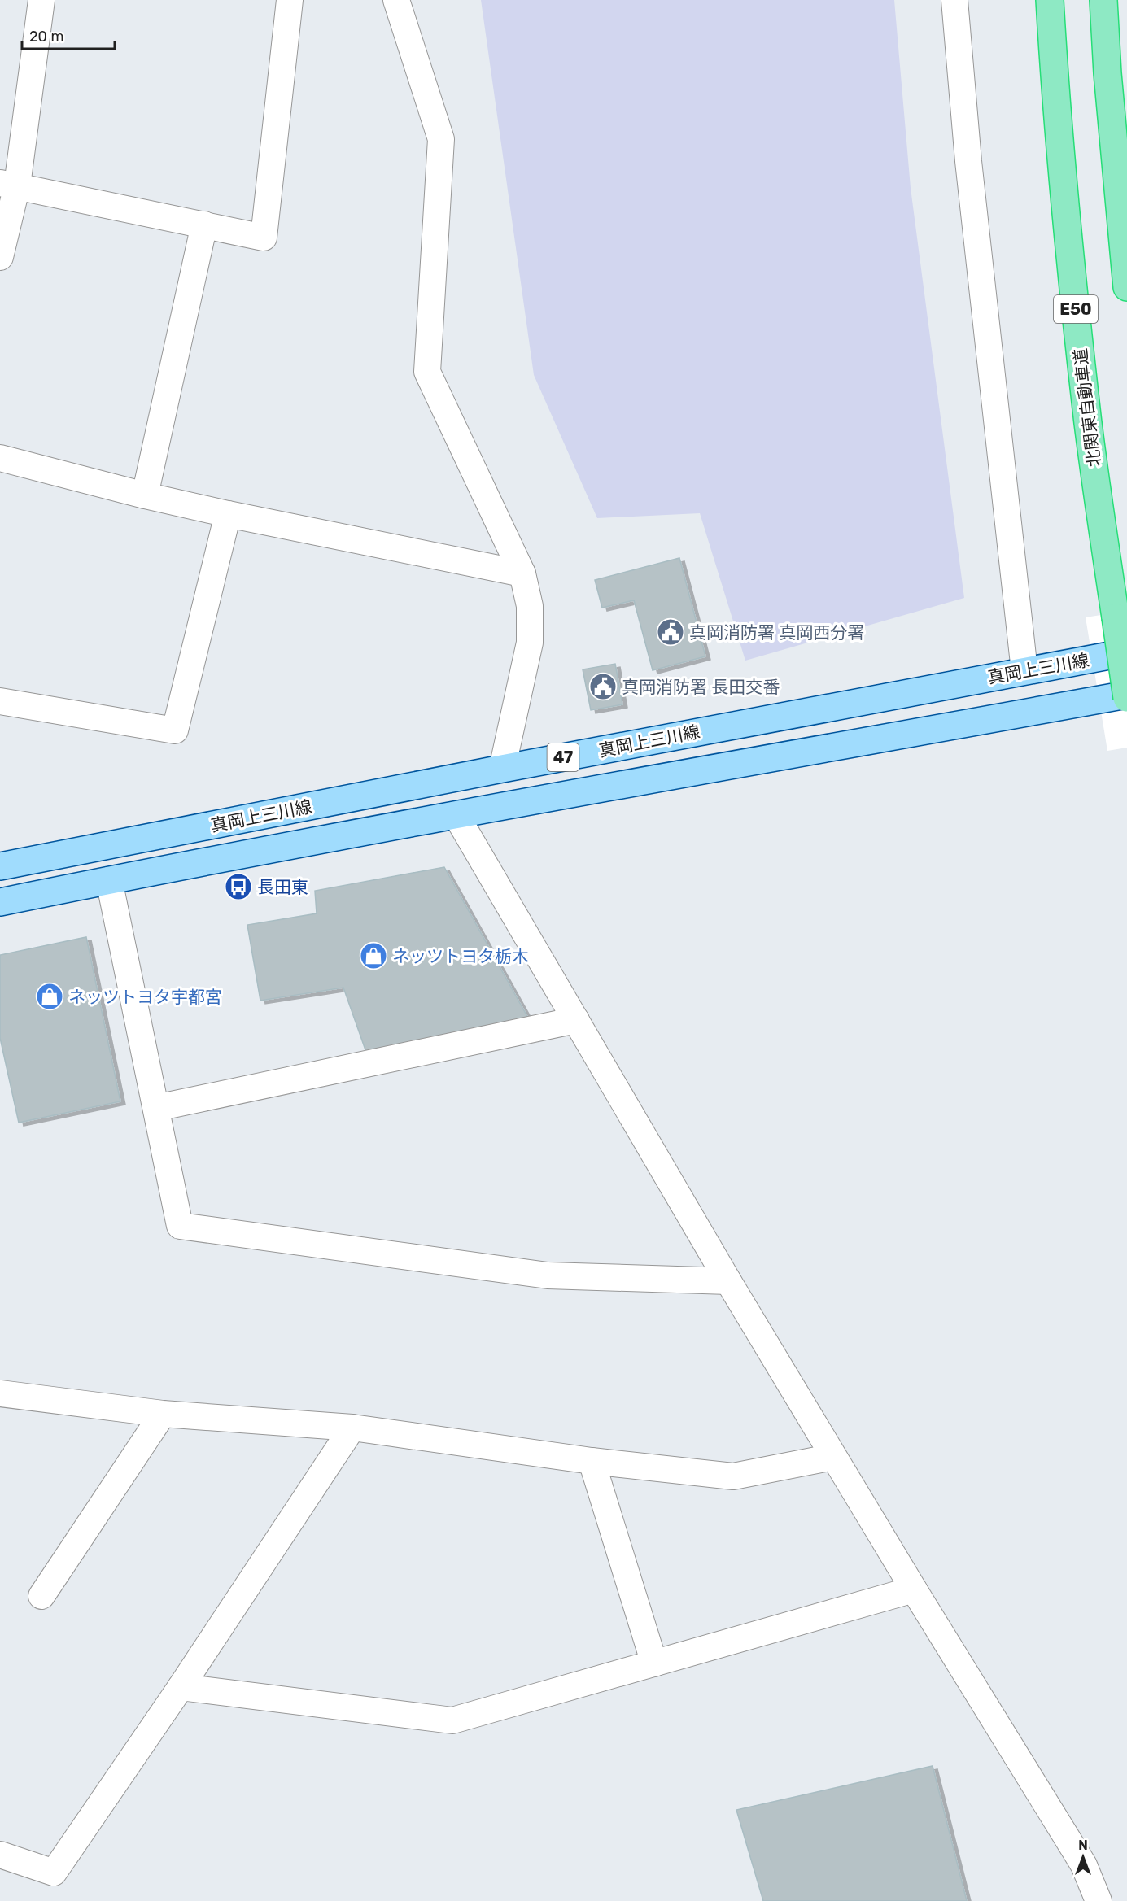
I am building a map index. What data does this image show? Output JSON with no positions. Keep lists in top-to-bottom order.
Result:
{
  "streets": {
    "highway": ["E50", "北関東自動車道"],
    "main road": ["真岡上三川線", "47"]
  },
  "crossings": [
    ["北関東自動車道", "真岡上三川線"]
  ],
  "places": {
    "public building": ["真岡消防署 真岡西分署", "真岡消防署 長田交番"],
    "bus stop": ["長田東"],
    "shop": ["ネッツトヨタ栃木", "ネッツトヨタ宇都宮"]
  },
  "scale_bar": "20 m",
  "north": "top"
}
